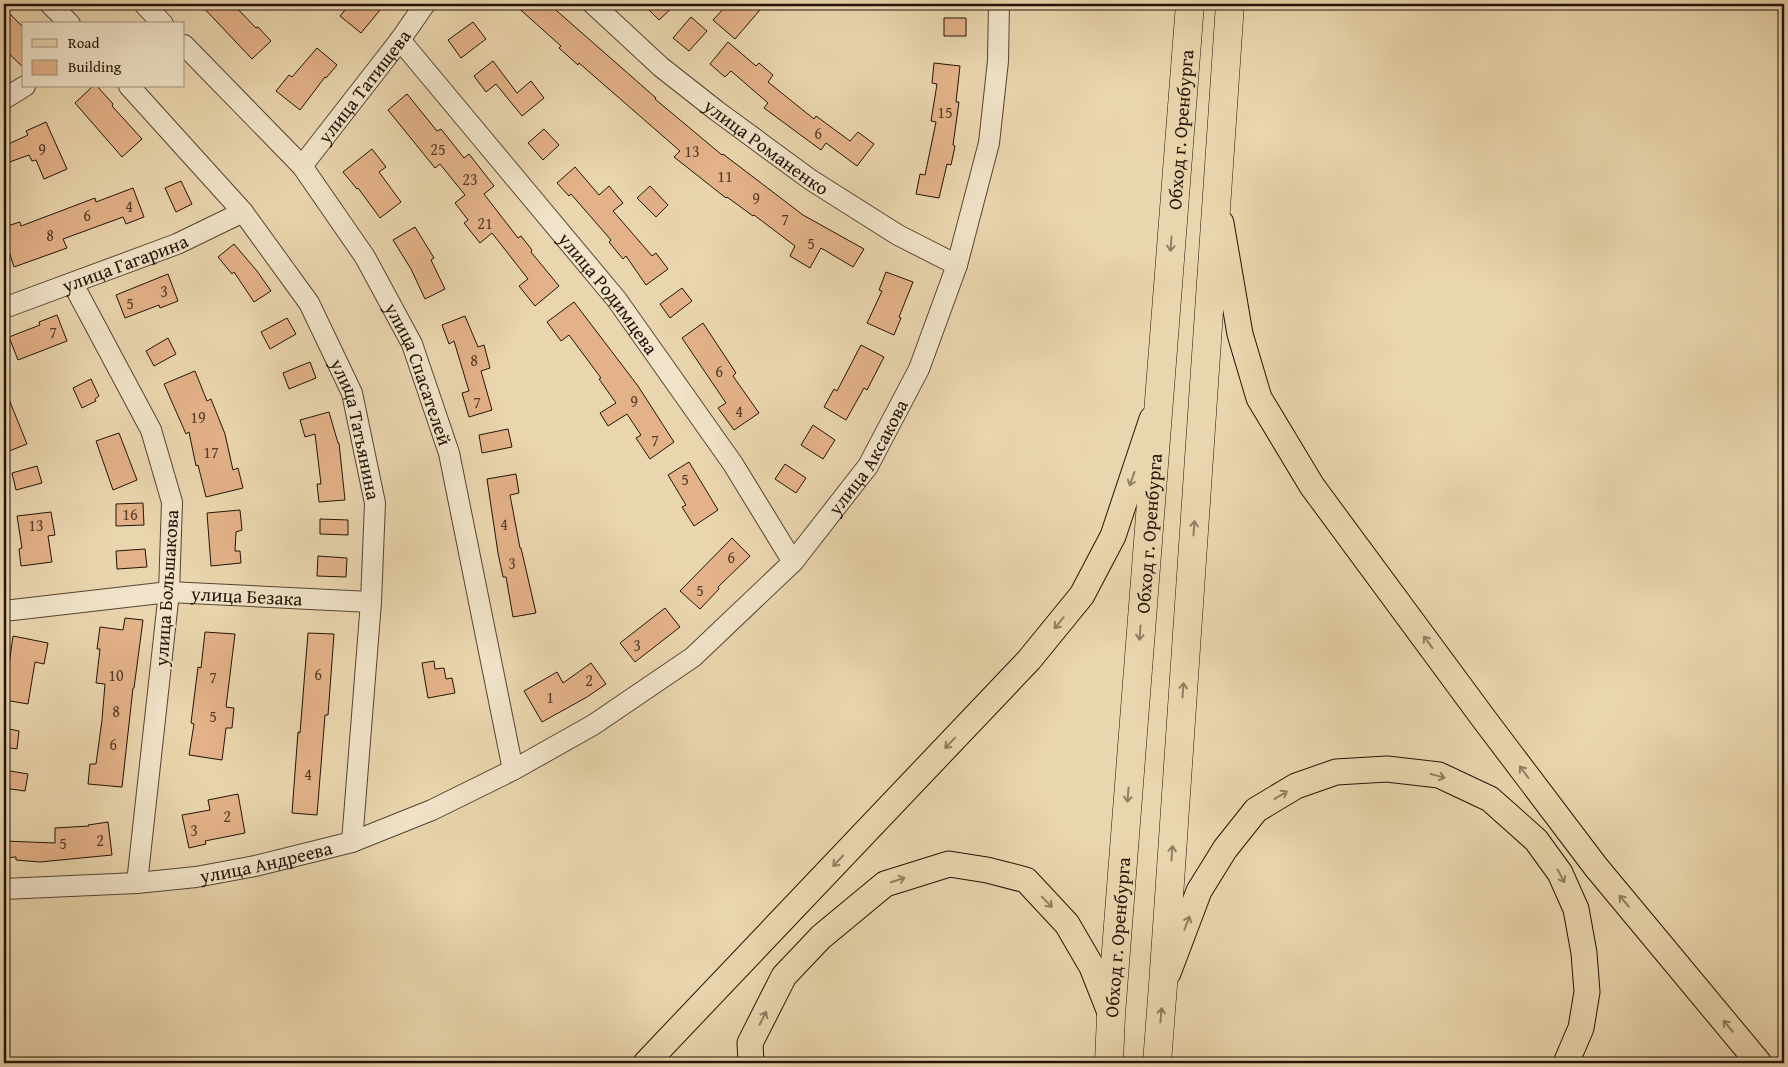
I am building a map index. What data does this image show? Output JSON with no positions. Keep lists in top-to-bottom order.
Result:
{
  "streets": {
    "highway": ["Обход г. Оренбурга"],
    "street": [
      "улица Татищева",
      "улица Романенко",
      "улица Гагарина",
      "улица Родимцева",
      "улица Спасателей",
      "улица Татьянина",
      "улица Аксакова",
      "улица Большакова",
      "улица Безака",
      "улица Андреева"
    ]
  },
  "crossings": [
    ["улица Татищева", "улица Родимцева"],
    ["улица Татищева", "улица Спасателей"],
    ["улица Романенко", "улица Аксакова"],
    ["улица Гагарина", "улица Татьянина"],
    ["улица Гагарина", "улица Большакова"],
    ["улица Родимцева", "улица Аксакова"],
    ["улица Спасателей", "улица Аксакова"],
    ["улица Спасателей", "улица Андреева"],
    ["улица Татьянина", "улица Безака"],
    ["улица Татьянина", "улица Андреева"],
    ["улица Аксакова", "улица Андреева"],
    ["улица Большакова", "улица Безака"],
    ["улица Большакова", "улица Андреева"]
  ],
  "house_numbers": [
    "15",
    "6",
    "9",
    "25",
    "13",
    "11",
    "23",
    "9",
    "4",
    "6",
    "7",
    "21",
    "8",
    "5",
    "3",
    "5",
    "7",
    "8",
    "6",
    "9",
    "7",
    "4",
    "19",
    "7",
    "17",
    "5",
    "16",
    "4",
    "13",
    "6",
    "3",
    "5",
    "3",
    "6",
    "10",
    "7",
    "2",
    "1",
    "8",
    "5",
    "6",
    "4",
    "2",
    "3",
    "2",
    "5"
  ],
  "legend": ["Road", "Building"]
}
